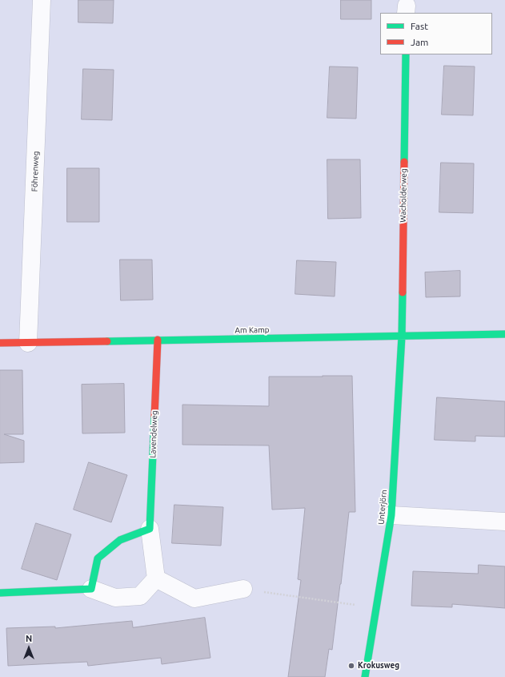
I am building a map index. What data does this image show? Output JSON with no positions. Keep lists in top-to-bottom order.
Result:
{
  "streets": {
    "street": [
      "Föhrenweg",
      "Wacholderweg",
      "Am Kamp",
      "Lavendelweg",
      "Unterjörn"
    ]
  },
  "crossings": [
    ["Föhrenweg", "Am Kamp"],
    ["Wacholderweg", "Am Kamp"],
    ["Wacholderweg", "Unterjörn"],
    ["Am Kamp", "Lavendelweg"],
    ["Am Kamp", "Unterjörn"]
  ],
  "places": ["Krokusweg"],
  "legend": ["Fast", "Jam"],
  "north": "top"
}
